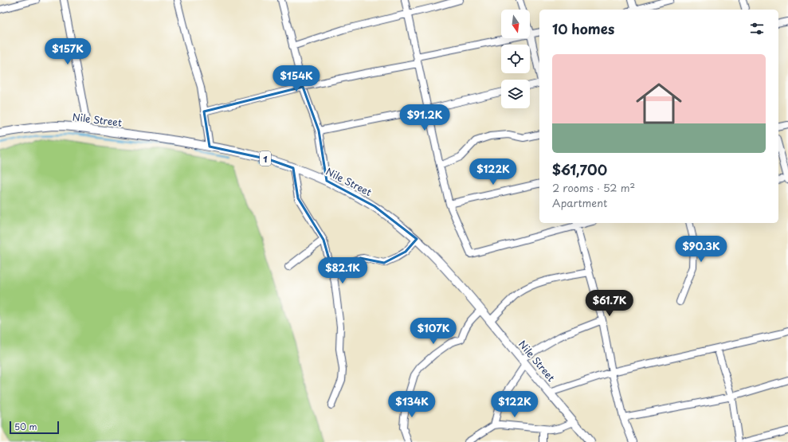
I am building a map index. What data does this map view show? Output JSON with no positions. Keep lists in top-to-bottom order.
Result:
{
  "streets": {
    "main road": ["Nile Street", "1"]
  },
  "scale_bar": "50 m",
  "north": "bottom",
  "page": {
    "heading": "10 homes",
    "price": [
      "$157K",
      "$154K",
      "$91.2K",
      "$122K",
      "$90.3K",
      "$82.1K",
      "$61.7K",
      "$107K",
      "$134K",
      "$122K"
    ],
    "list": [
      {
        "name": "$61,700",
        "note": "2 rooms · 52 m² · Apartment"
      }
    ],
    "scale": "50 m"
  }
}
